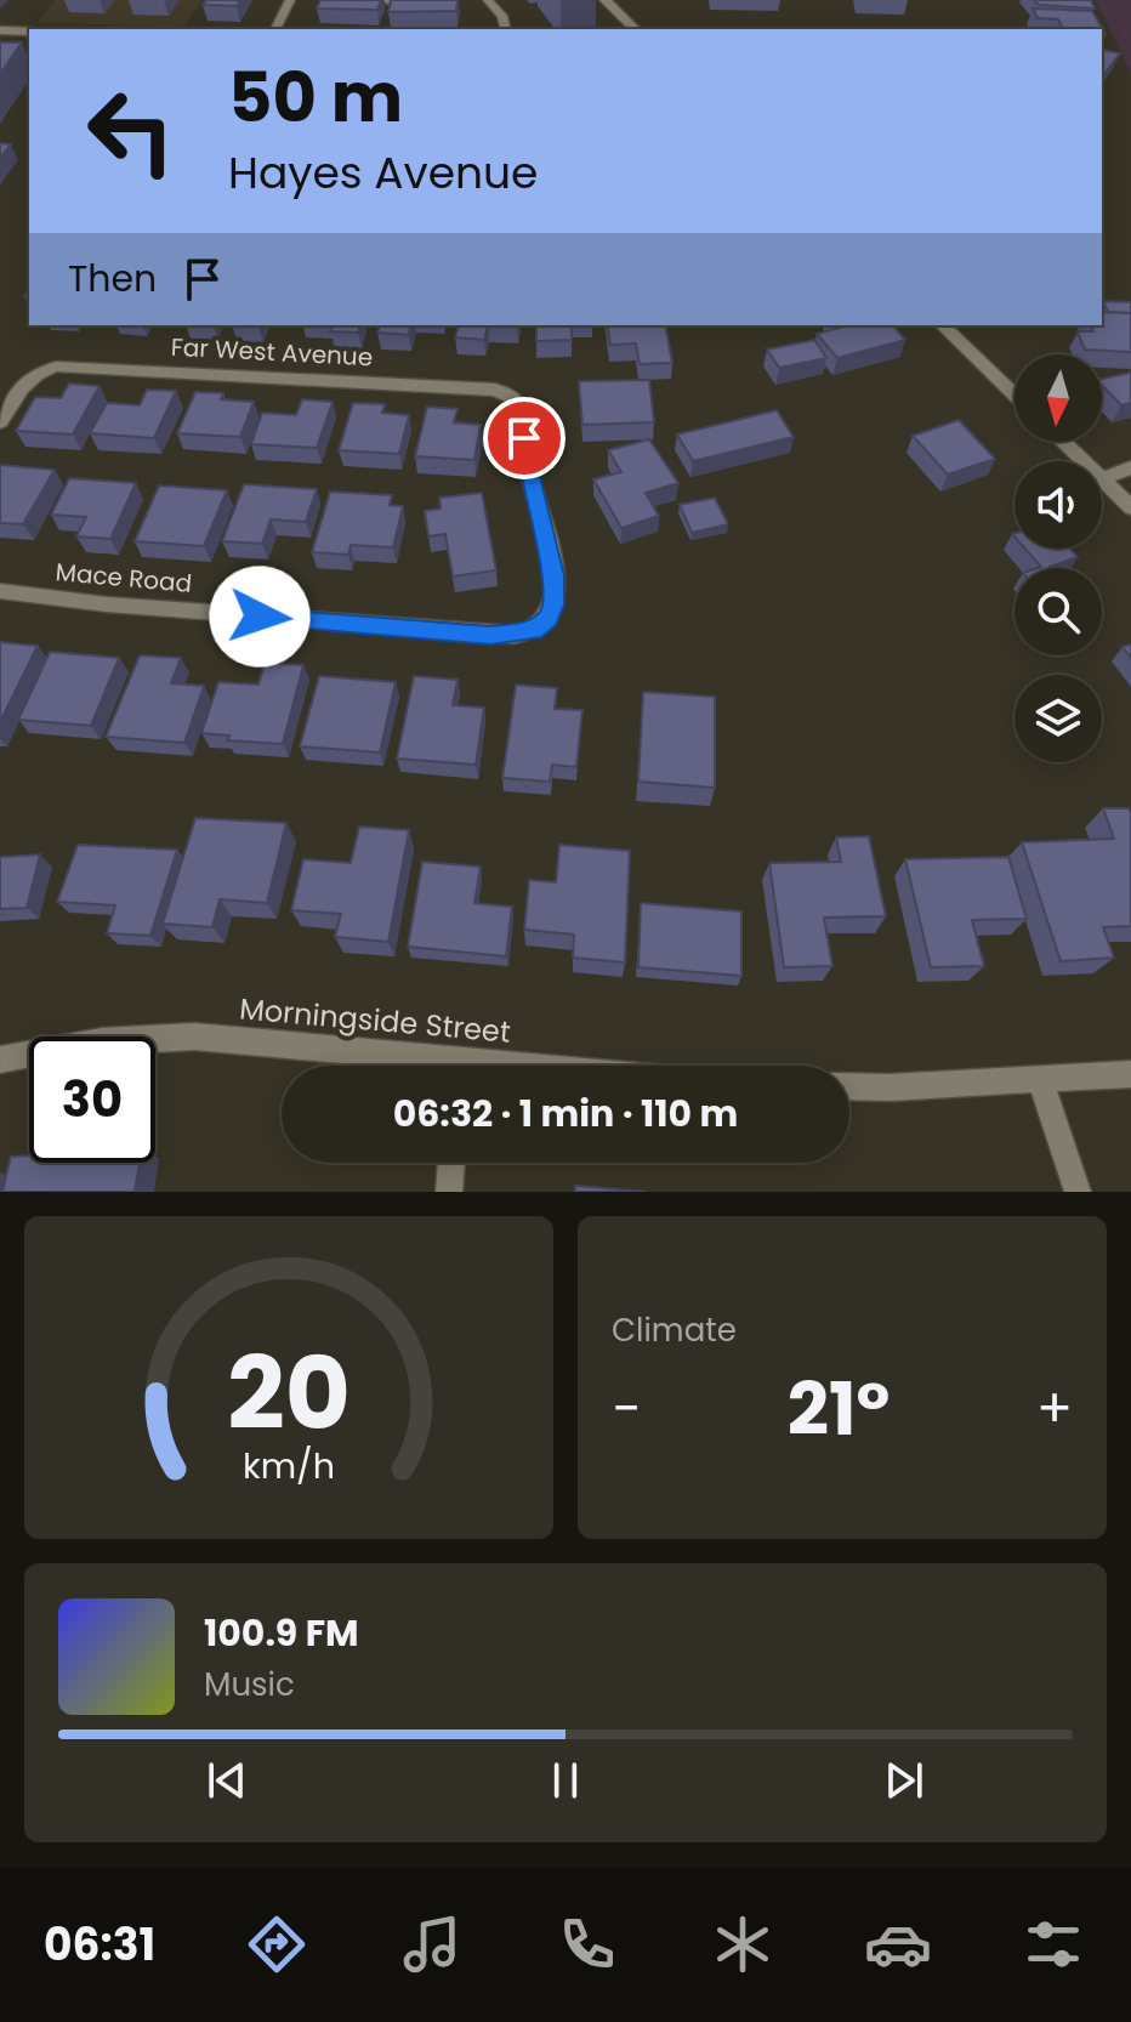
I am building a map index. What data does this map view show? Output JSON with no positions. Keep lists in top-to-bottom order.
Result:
{
  "streets": {
    "street": ["Far West Avenue", "Mace Road", "Morningside Street"]
  },
  "crossings": [
    ["Far West Avenue", "Mace Road"]
  ],
  "north": "bottom",
  "page": {
    "turn": ["50 m", "Hayes Avenue"],
    "then": "Then",
    "limit": "30",
    "trip": "06:32 · 1 min · 110 m",
    "tile": "Climate",
    "heat": ["−", "21°", "+"],
    "song": ["100.9 FM", "Music"],
    "tabs": "06:31",
    "gauge": ["20", "km/h"]
  }
}
